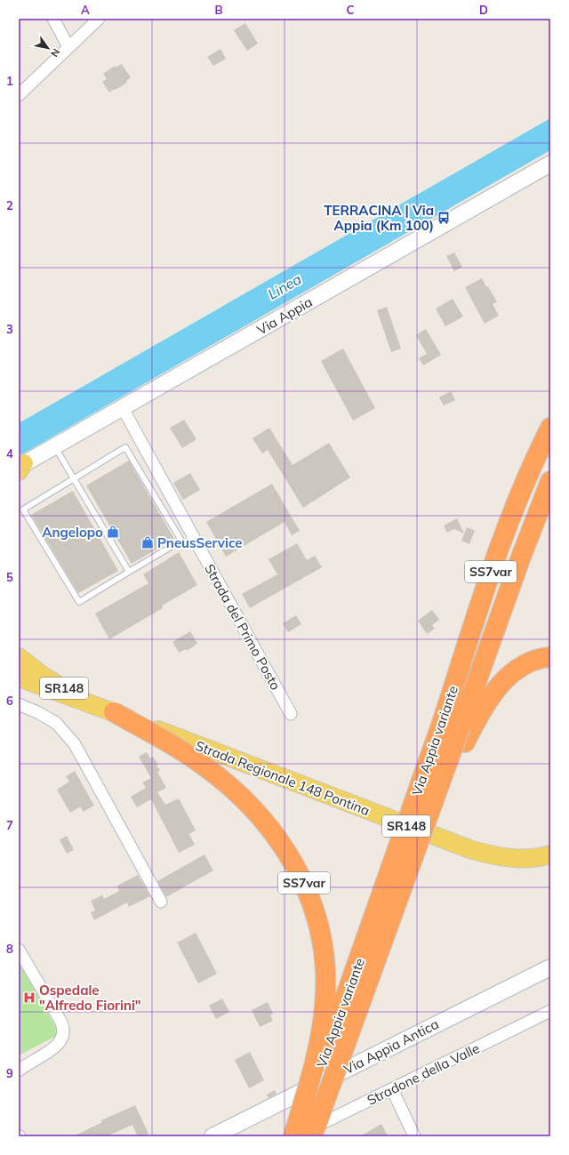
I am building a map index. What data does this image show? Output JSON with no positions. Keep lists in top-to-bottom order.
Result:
{
  "streets": {
    "highway": ["SS7var", "Via Appia variante"],
    "main road": [
      "Via Appia",
      "SR148",
      "Strada Regionale 148 Pontina",
      "Via Appia Antica"
    ],
    "street": ["Strada del Primo Posto", "Stradone della Valle"]
  },
  "crossings": [
    ["Via Appia", "Strada del Primo Posto"],
    ["SS7var", "SR148"],
    ["SS7var", "Via Appia variante"],
    ["SS7var", "Strada Regionale 148 Pontina"],
    ["SS7var", "Stradone della Valle"],
    ["SR148", "Strada Regionale 148 Pontina"],
    ["Via Appia variante", "Stradone della Valle"]
  ],
  "water": ["Linea"],
  "places": {
    "bus stop": ["TERRACINA | Via Appia (Km 100)"],
    "shop": ["Angelopo", "PneusService"],
    "hospital": ["Ospedale \"Alfredo Fiorini\""]
  },
  "north": "bottom right",
  "grid": {
    "columns": [
      "A",
      "B",
      "C",
      "D"
    ],
    "rows": [
      "1",
      "2",
      "3",
      "4",
      "5",
      "6",
      "7",
      "8",
      "9"
    ]
  }
}
